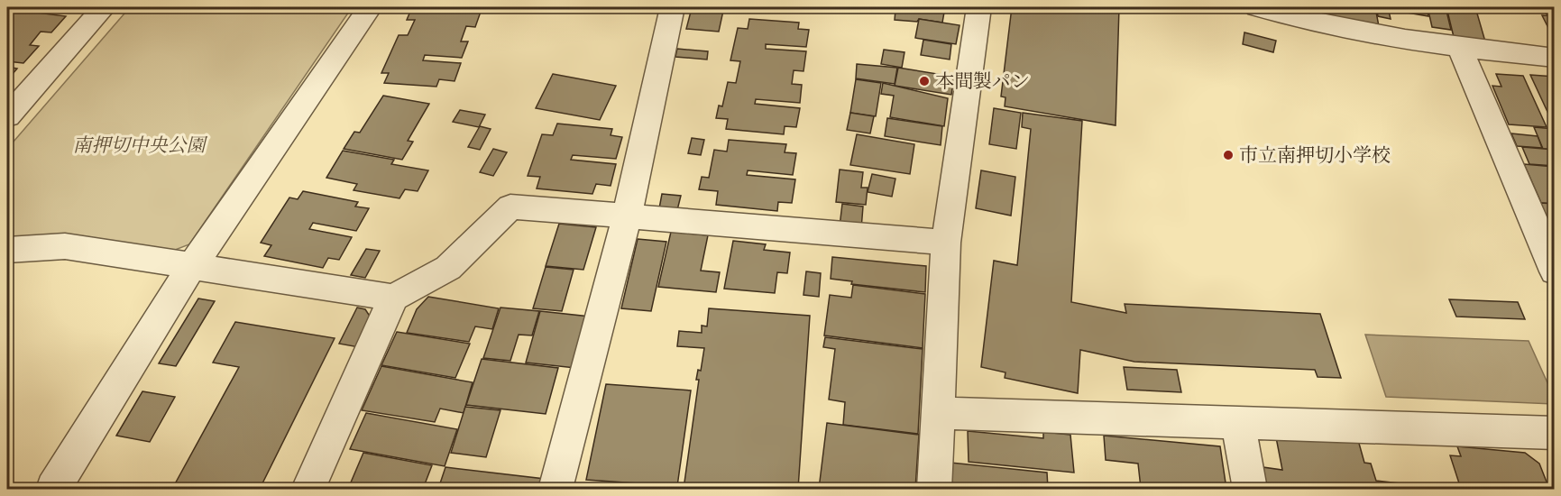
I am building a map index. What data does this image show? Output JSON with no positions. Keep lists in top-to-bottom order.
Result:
{
  "parks": ["南押切中央公園"],
  "places": ["本間製パン", "市立南押切小学校"]
}
